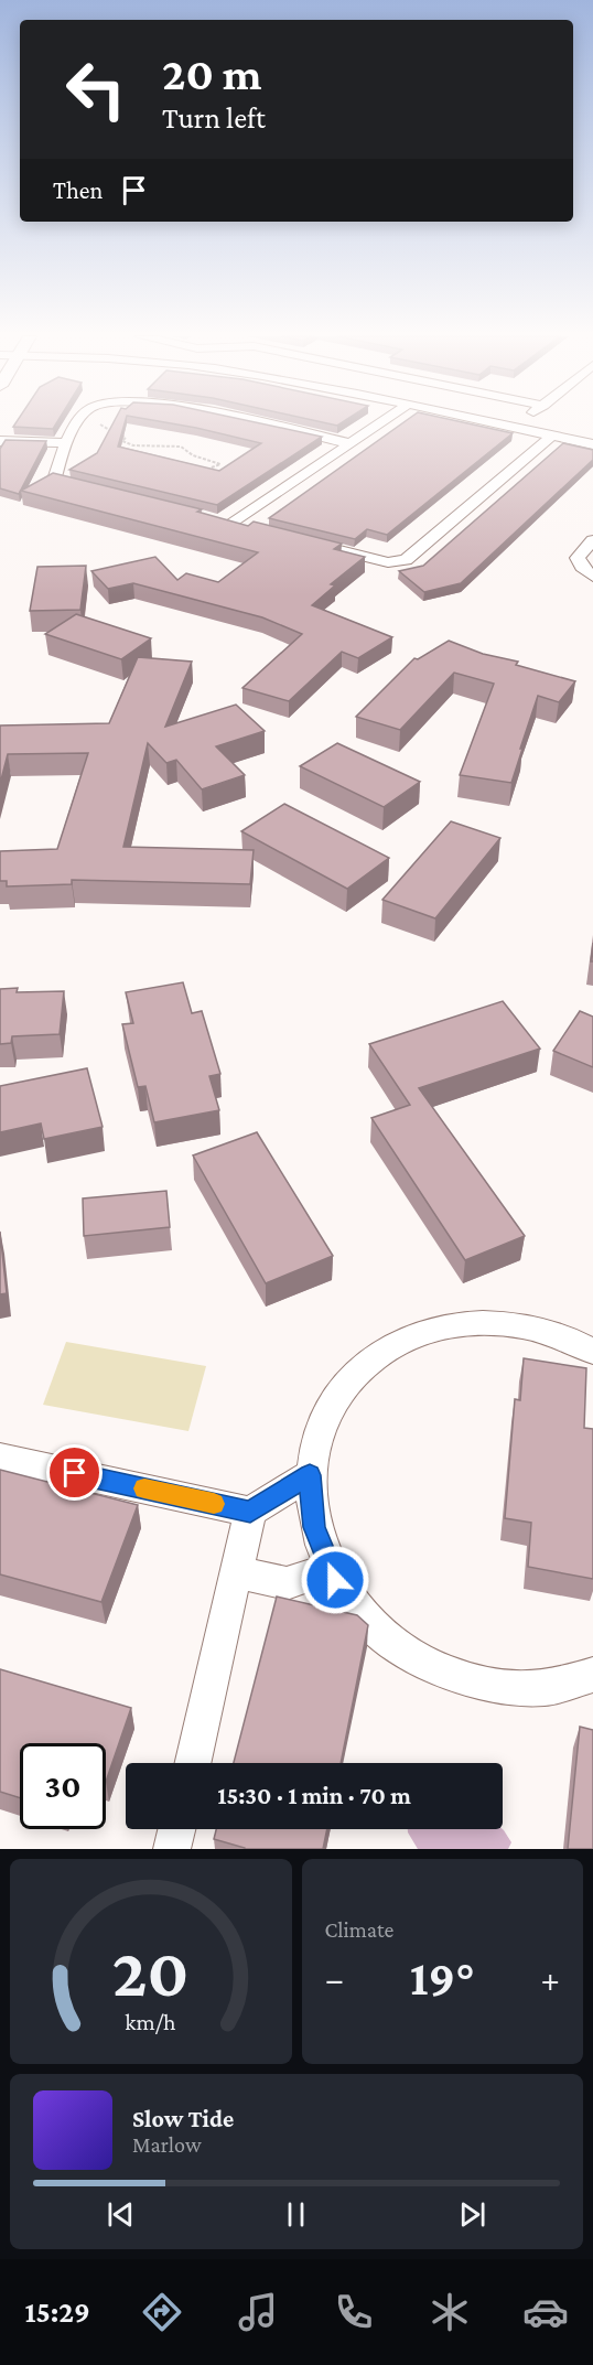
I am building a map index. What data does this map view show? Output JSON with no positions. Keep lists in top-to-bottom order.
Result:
{
  "page": {
    "turn": ["20 m", "Turn left"],
    "then": "Then",
    "limit": "30",
    "trip": "15:30 · 1 min · 70 m",
    "tile": "Climate",
    "heat": ["−", "19°", "+"],
    "song": ["Slow Tide", "Marlow"],
    "tabs": "15:29",
    "gauge": ["20", "km/h"]
  }
}
